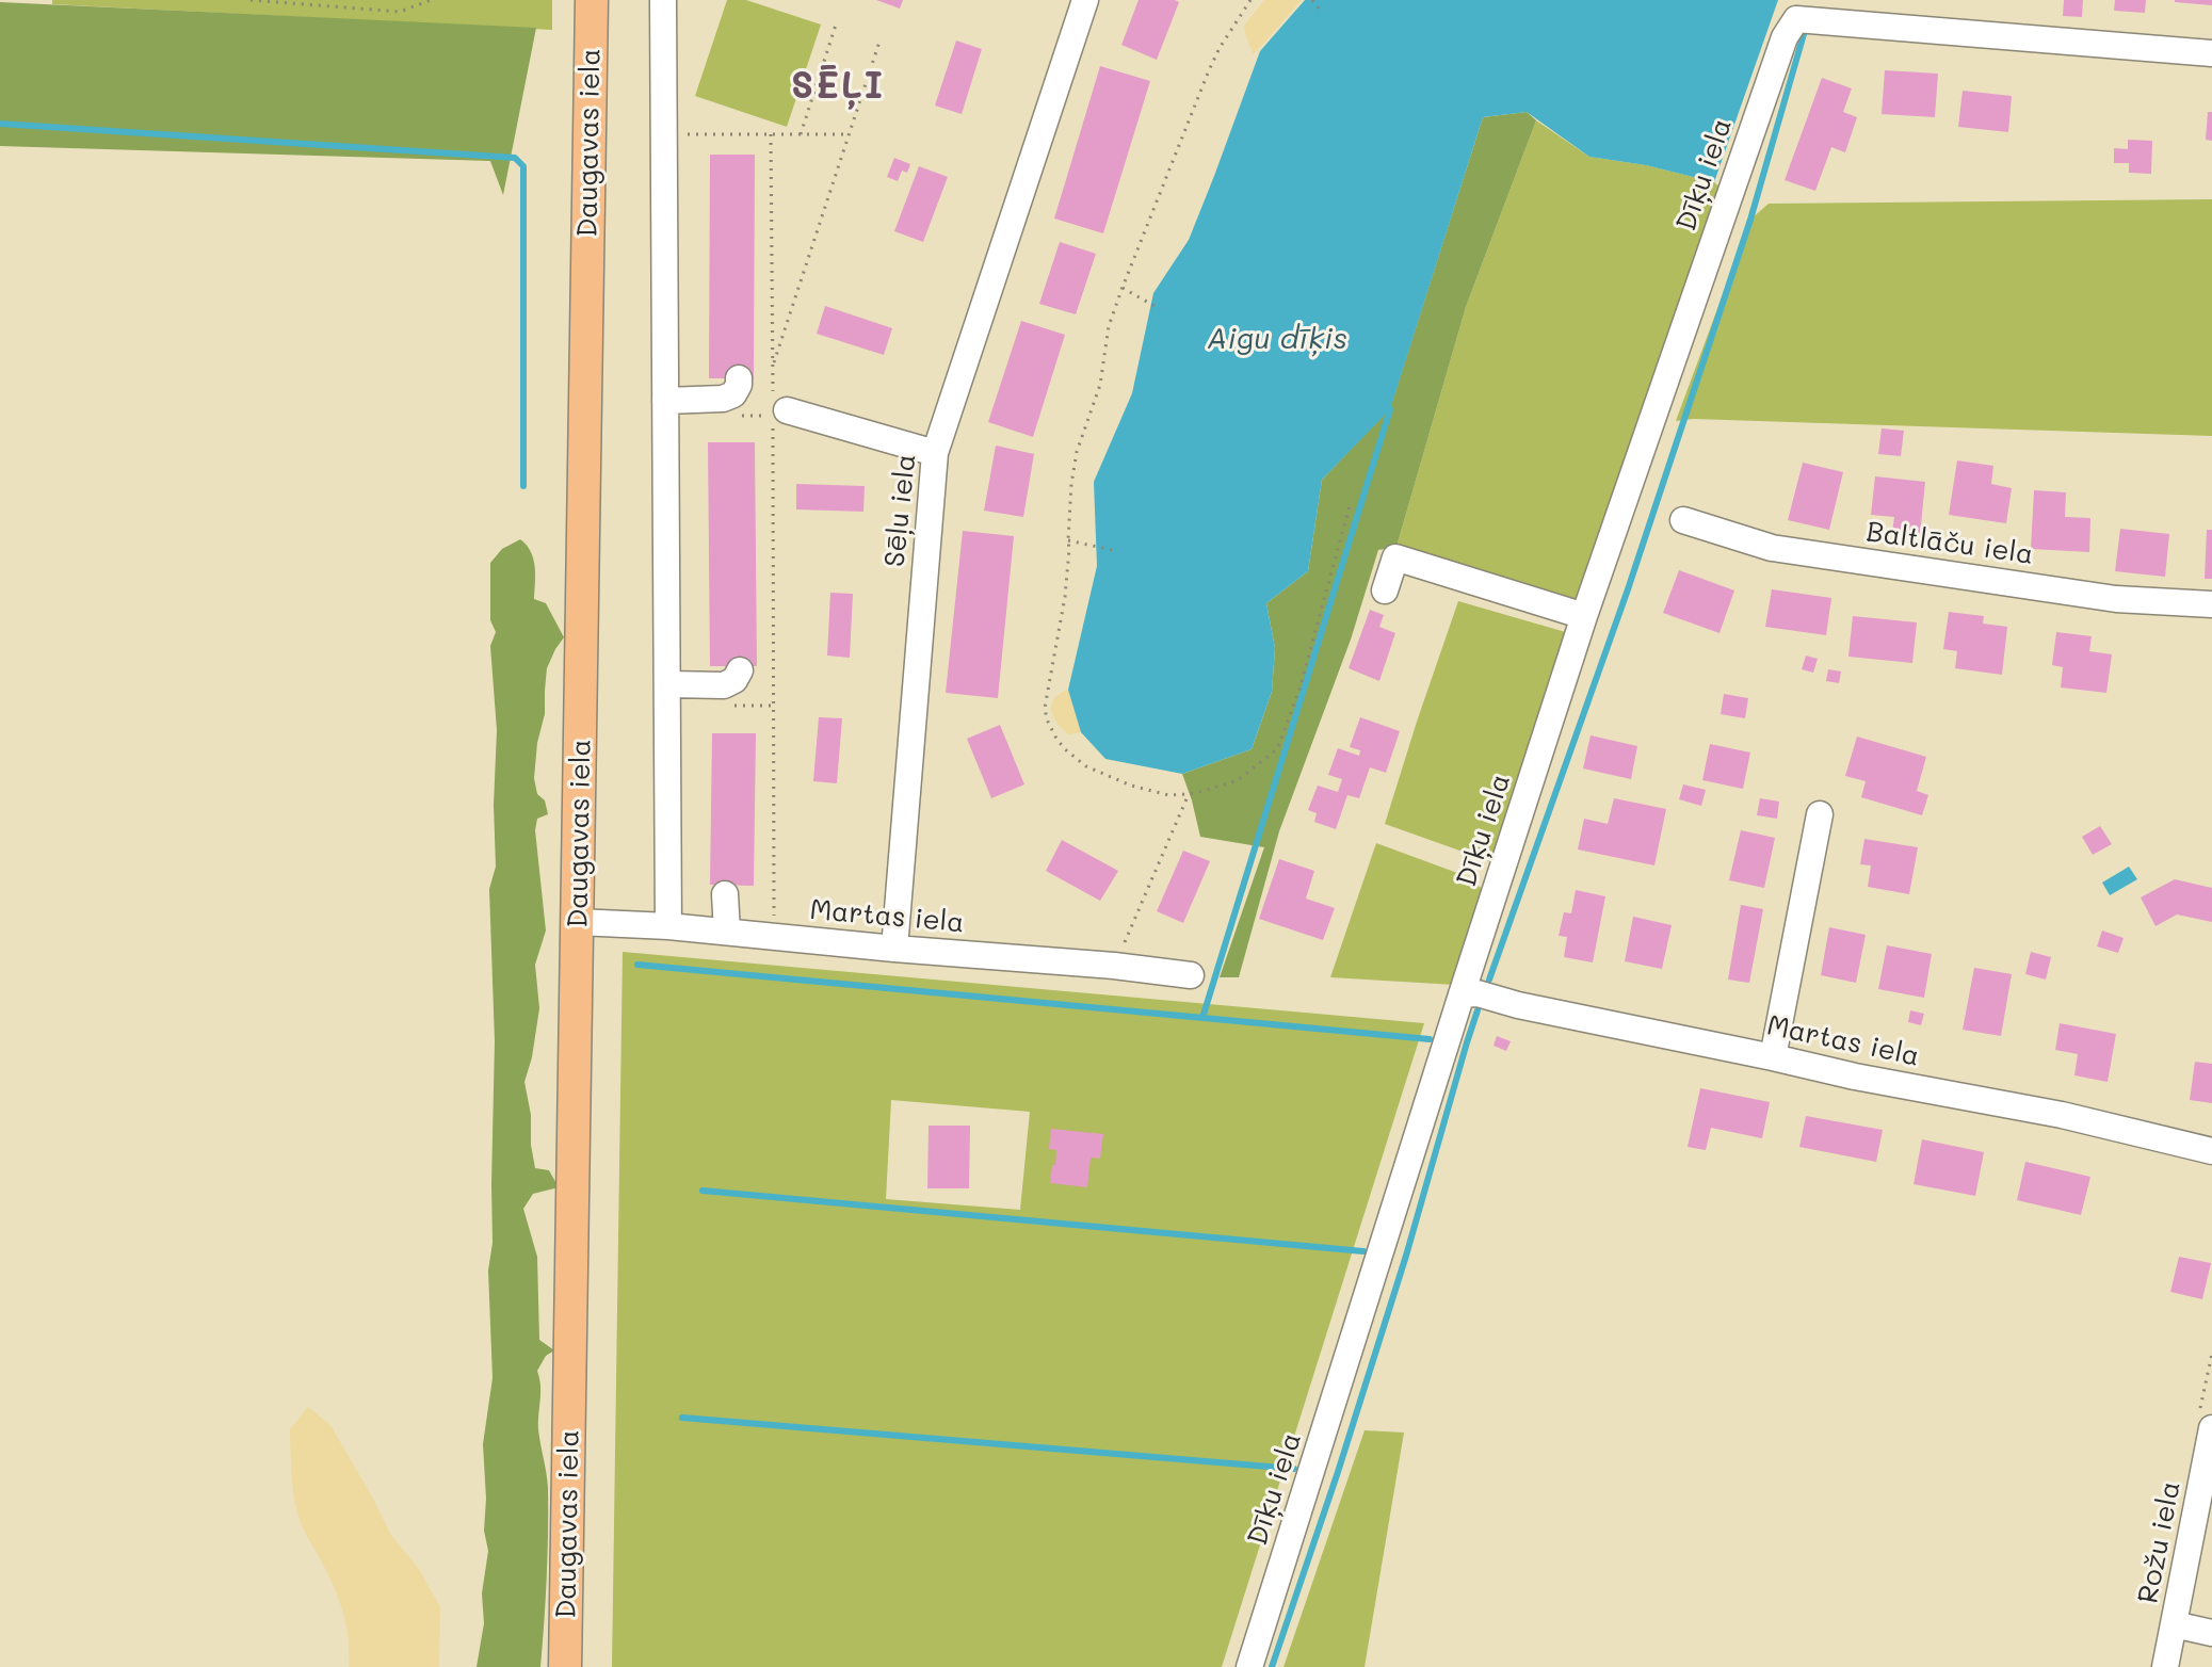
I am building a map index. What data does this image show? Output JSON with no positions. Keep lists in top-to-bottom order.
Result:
{
  "streets": {
    "main road": ["Daugavas iela"],
    "street": [
      "Dīķu iela",
      "Sēļu iela",
      "Baltlāču iela",
      "Martas iela",
      "Rožu iela"
    ]
  },
  "crossings": [
    ["Daugavas iela", "Martas iela"],
    ["Dīķu iela", "Martas iela"],
    ["Sēļu iela", "Martas iela"]
  ],
  "districts": ["SĒĻI"],
  "water": ["Aigu dīķis"]
}
